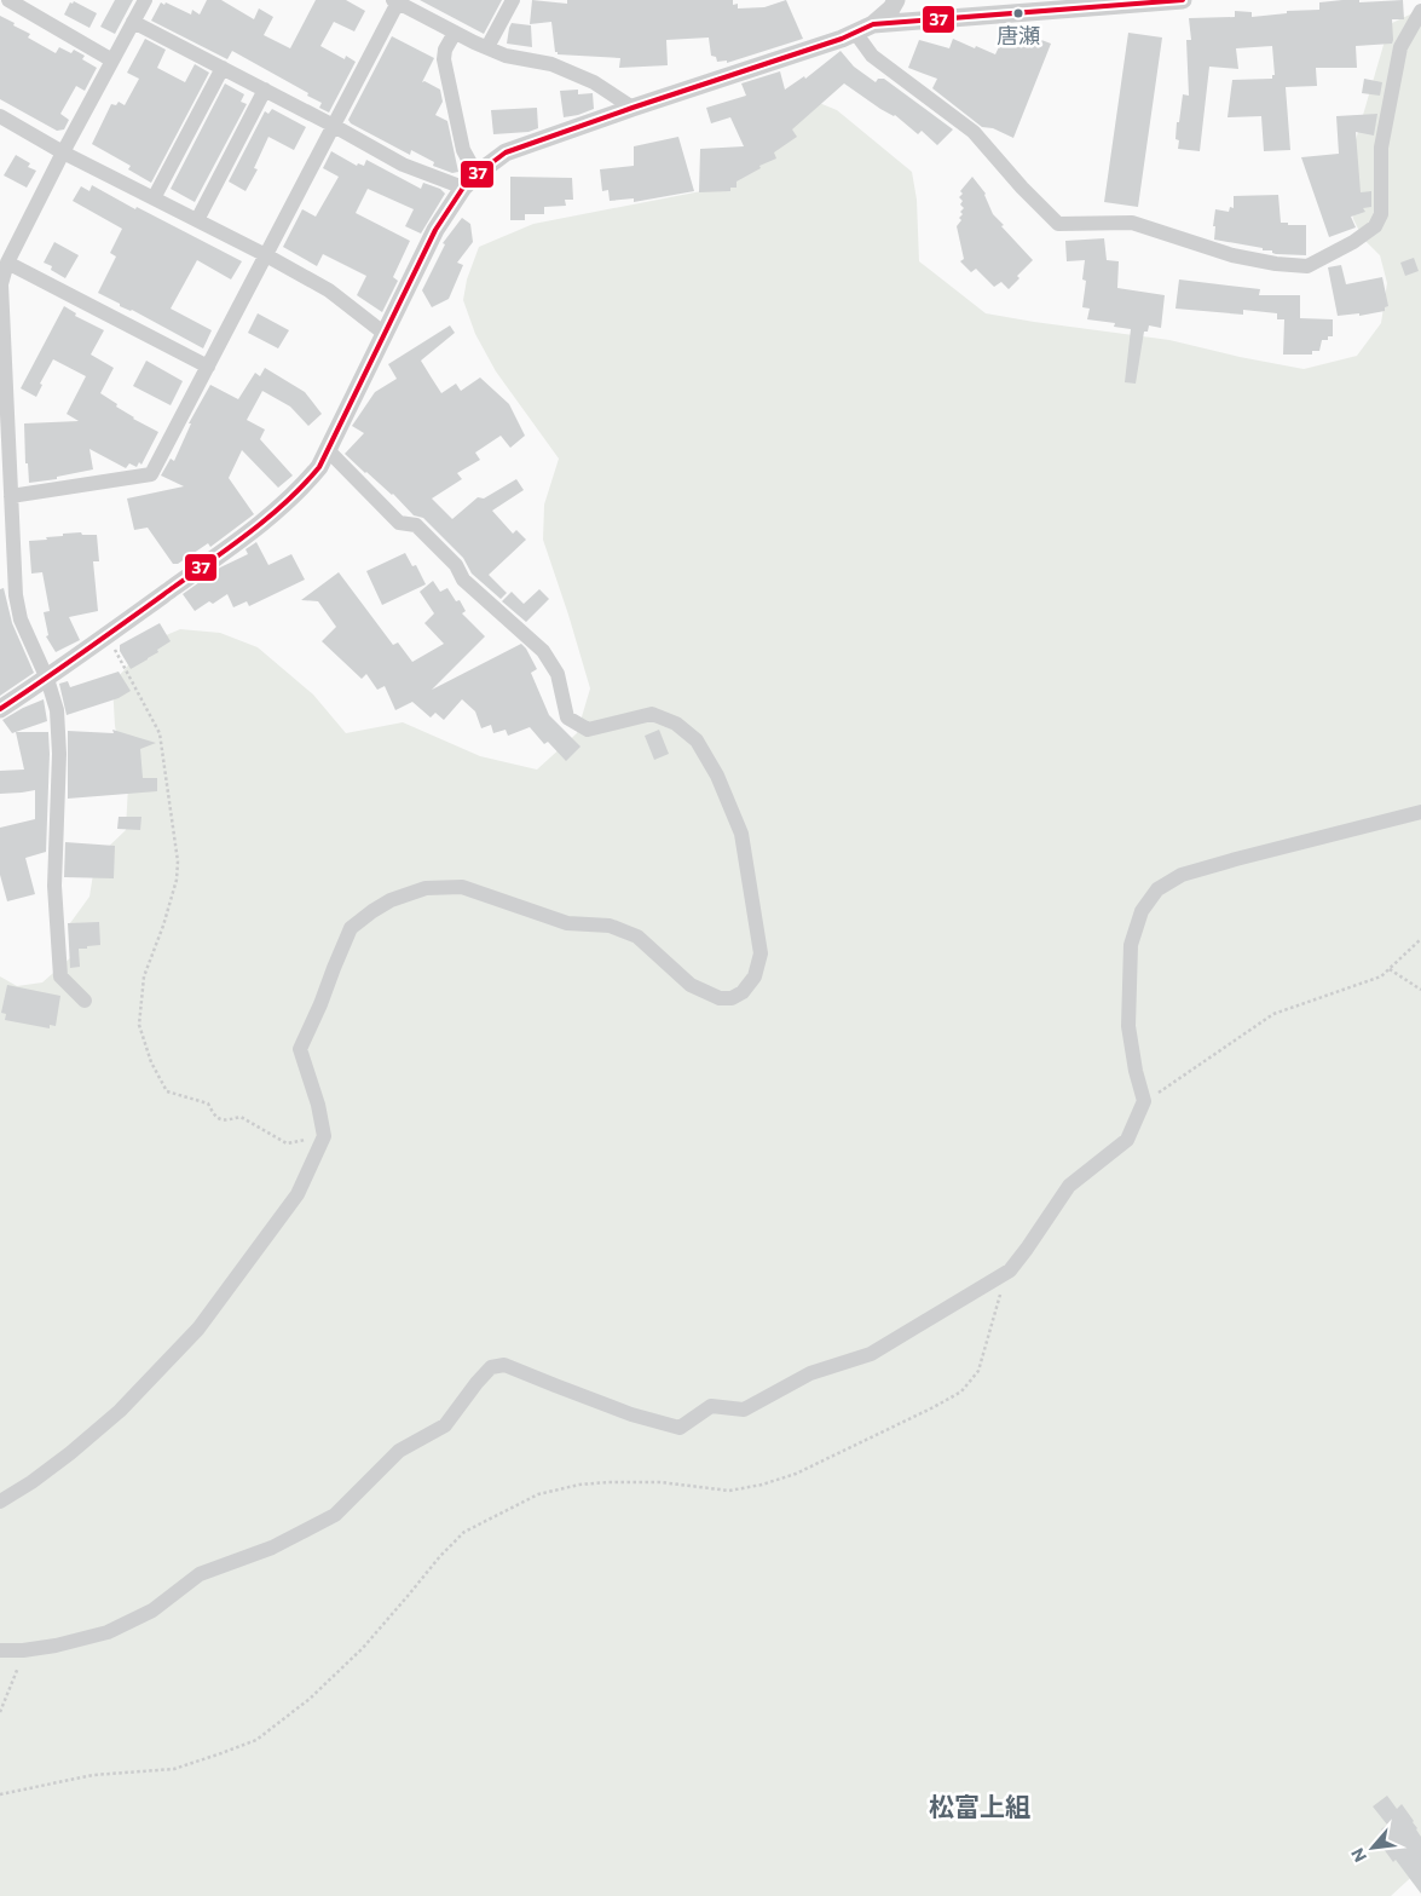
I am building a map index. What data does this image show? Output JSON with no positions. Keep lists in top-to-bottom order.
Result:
{
  "districts": ["松富上組"],
  "places": ["唐瀬"],
  "lines": ["transit line 37"],
  "north": "bottom left"
}
